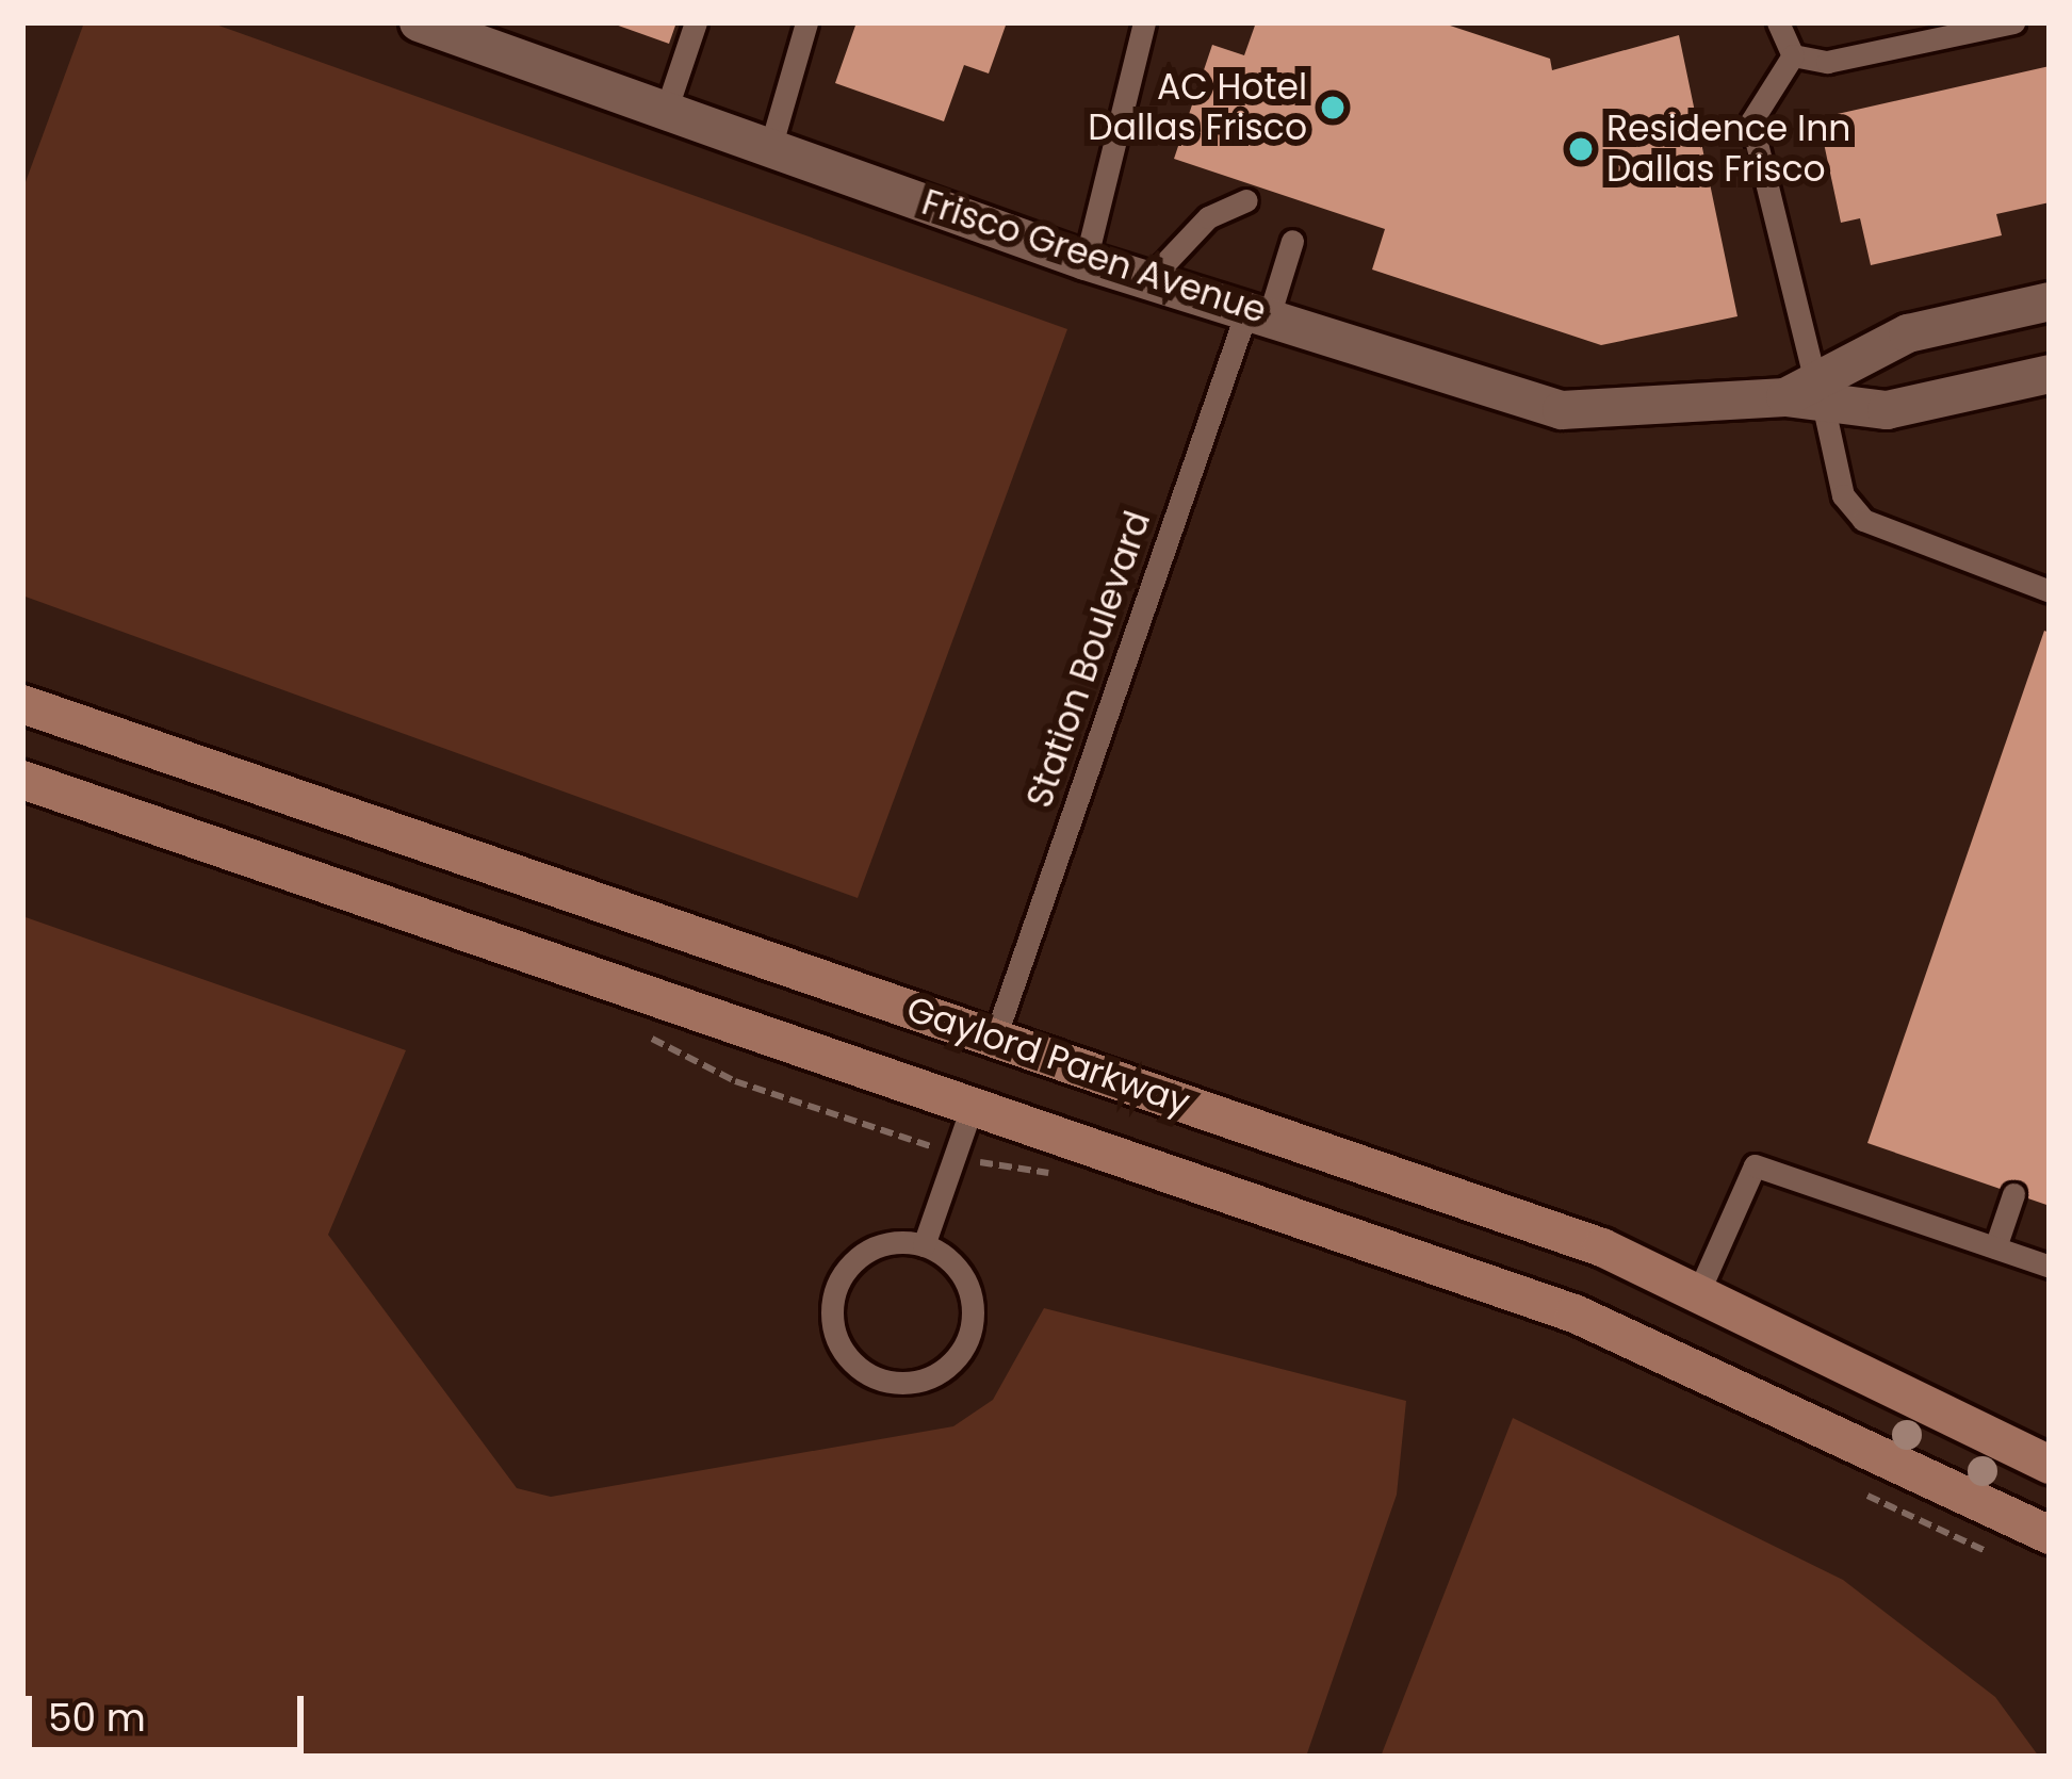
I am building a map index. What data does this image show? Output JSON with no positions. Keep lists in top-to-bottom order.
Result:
{
  "streets": {
    "street": ["Frisco Green Avenue", "Gaylord Parkway"],
    "lane": ["Station Boulevard"]
  },
  "crossings": [
    ["Frisco Green Avenue", "Station Boulevard"],
    ["Station Boulevard", "Gaylord Parkway"]
  ],
  "places": ["AC Hotel Dallas Frisco", "Residence Inn Dallas Frisco"],
  "scale_bar": "50 m"
}
